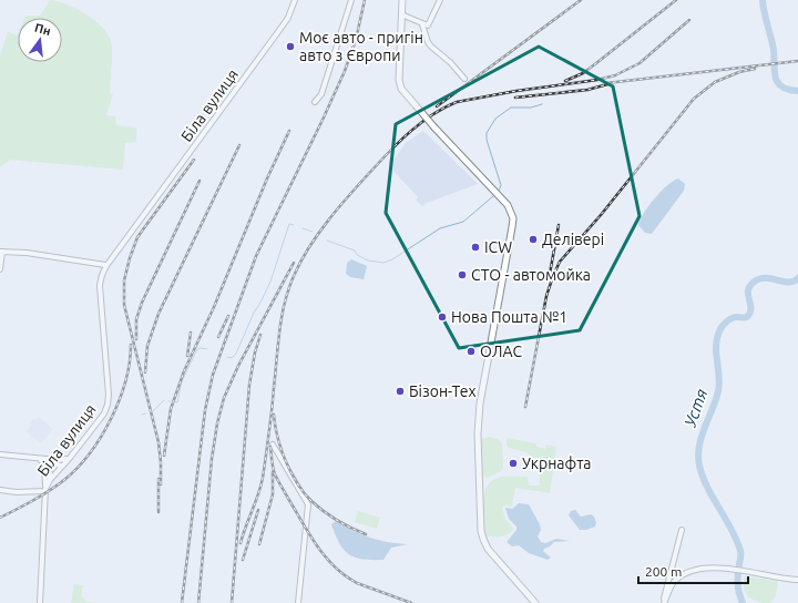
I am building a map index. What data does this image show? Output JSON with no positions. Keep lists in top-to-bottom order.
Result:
{
  "streets": {
    "street": ["Біла вулиця"]
  },
  "water": ["Устя"],
  "places": [
    "Моє авто - пригін авто з Європи",
    "Делівері",
    "ICW",
    "СТО - автомойка",
    "Нова Пошта №1",
    "ОЛАС",
    "Бізон-Тех",
    "Укрнафта"
  ],
  "scale_bar": "200 m",
  "north": "top"
}
